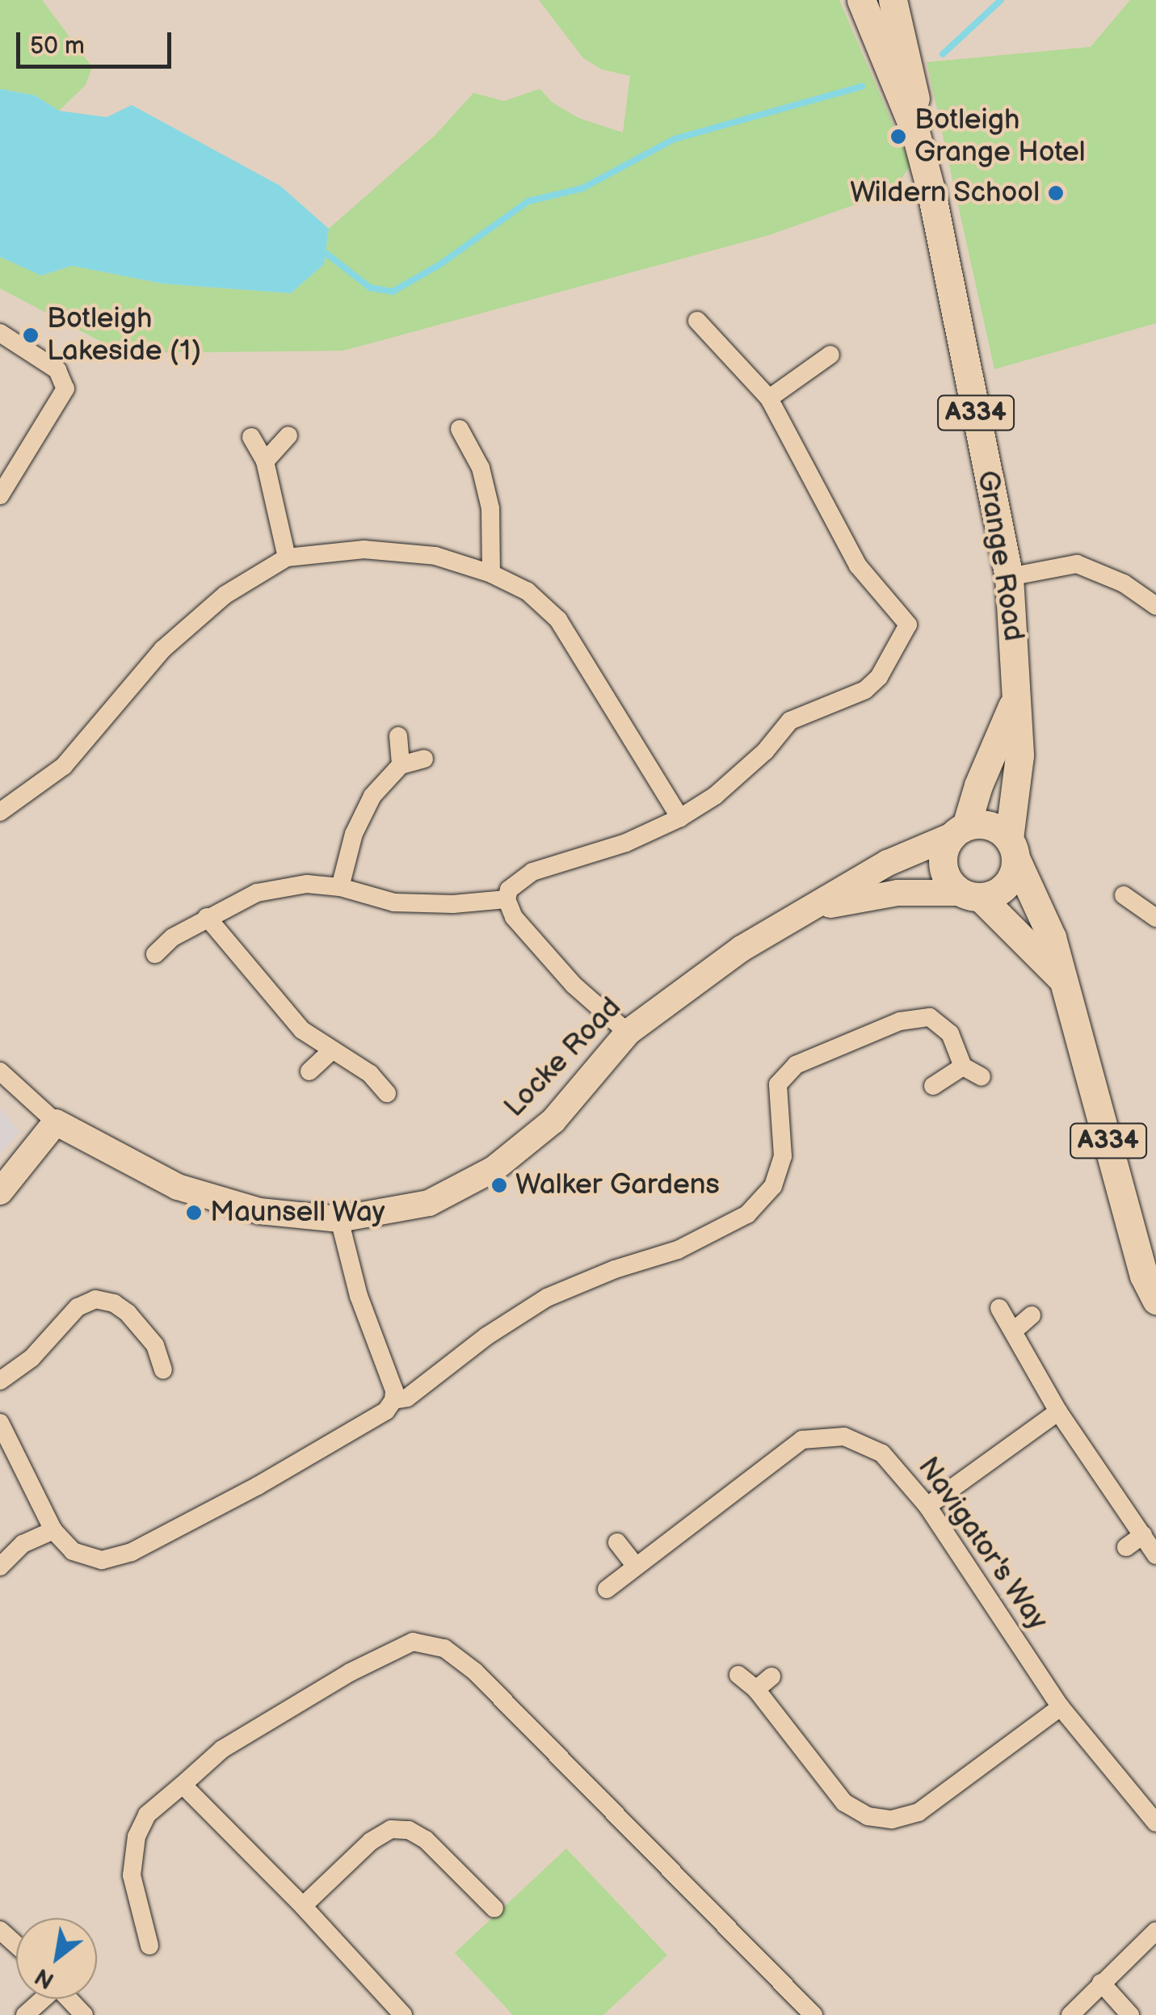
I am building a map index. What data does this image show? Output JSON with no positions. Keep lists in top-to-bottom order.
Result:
{
  "streets": {
    "main road": ["A334", "Grange Road"],
    "street": ["Locke Road", "Navigator's Way"]
  },
  "crossings": [
    ["A334", "Grange Road"],
    ["A334", "Locke Road"],
    ["Grange Road", "Locke Road"]
  ],
  "places": [
    "Botleigh Grange Hotel",
    "Wildern School",
    "Botleigh Lakeside (1)",
    "Walker Gardens",
    "Maunsell Way"
  ],
  "scale_bar": "50 m",
  "north": "bottom left"
}
